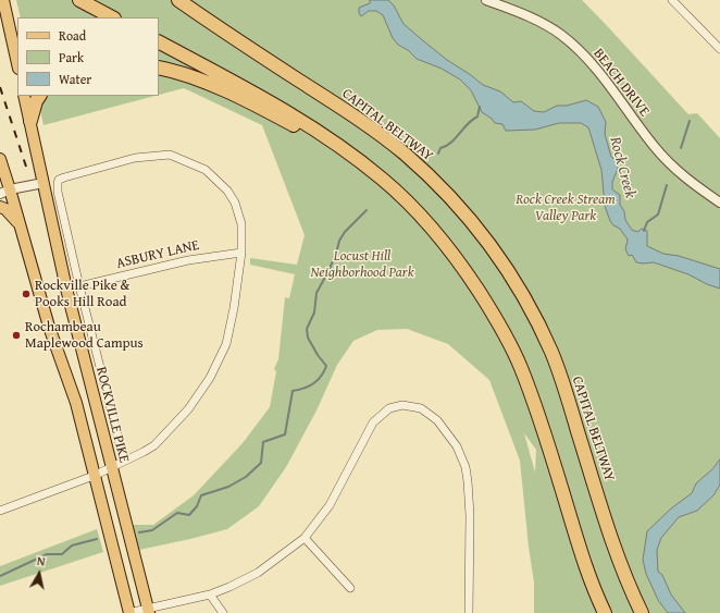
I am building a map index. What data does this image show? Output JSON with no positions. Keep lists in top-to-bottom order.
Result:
{
  "streets": {
    "highway": ["CAPITAL BELTWAY"],
    "main road": ["ROCKVILLE PIKE"],
    "street": ["BEACH DRIVE", "ASBURY LANE"]
  },
  "crossings": [
    ["ASBURY LANE", "ROCKVILLE PIKE"]
  ],
  "water": ["Rock Creek"],
  "parks": ["Rock Creek Stream Valley Park", "Locust Hill Neighborhood Park"],
  "places": ["Rockville Pike & Pooks Hill Road", "Rochambeau Maplewood Campus"],
  "legend": ["Road", "Park", "Water"],
  "north": "top"
}
